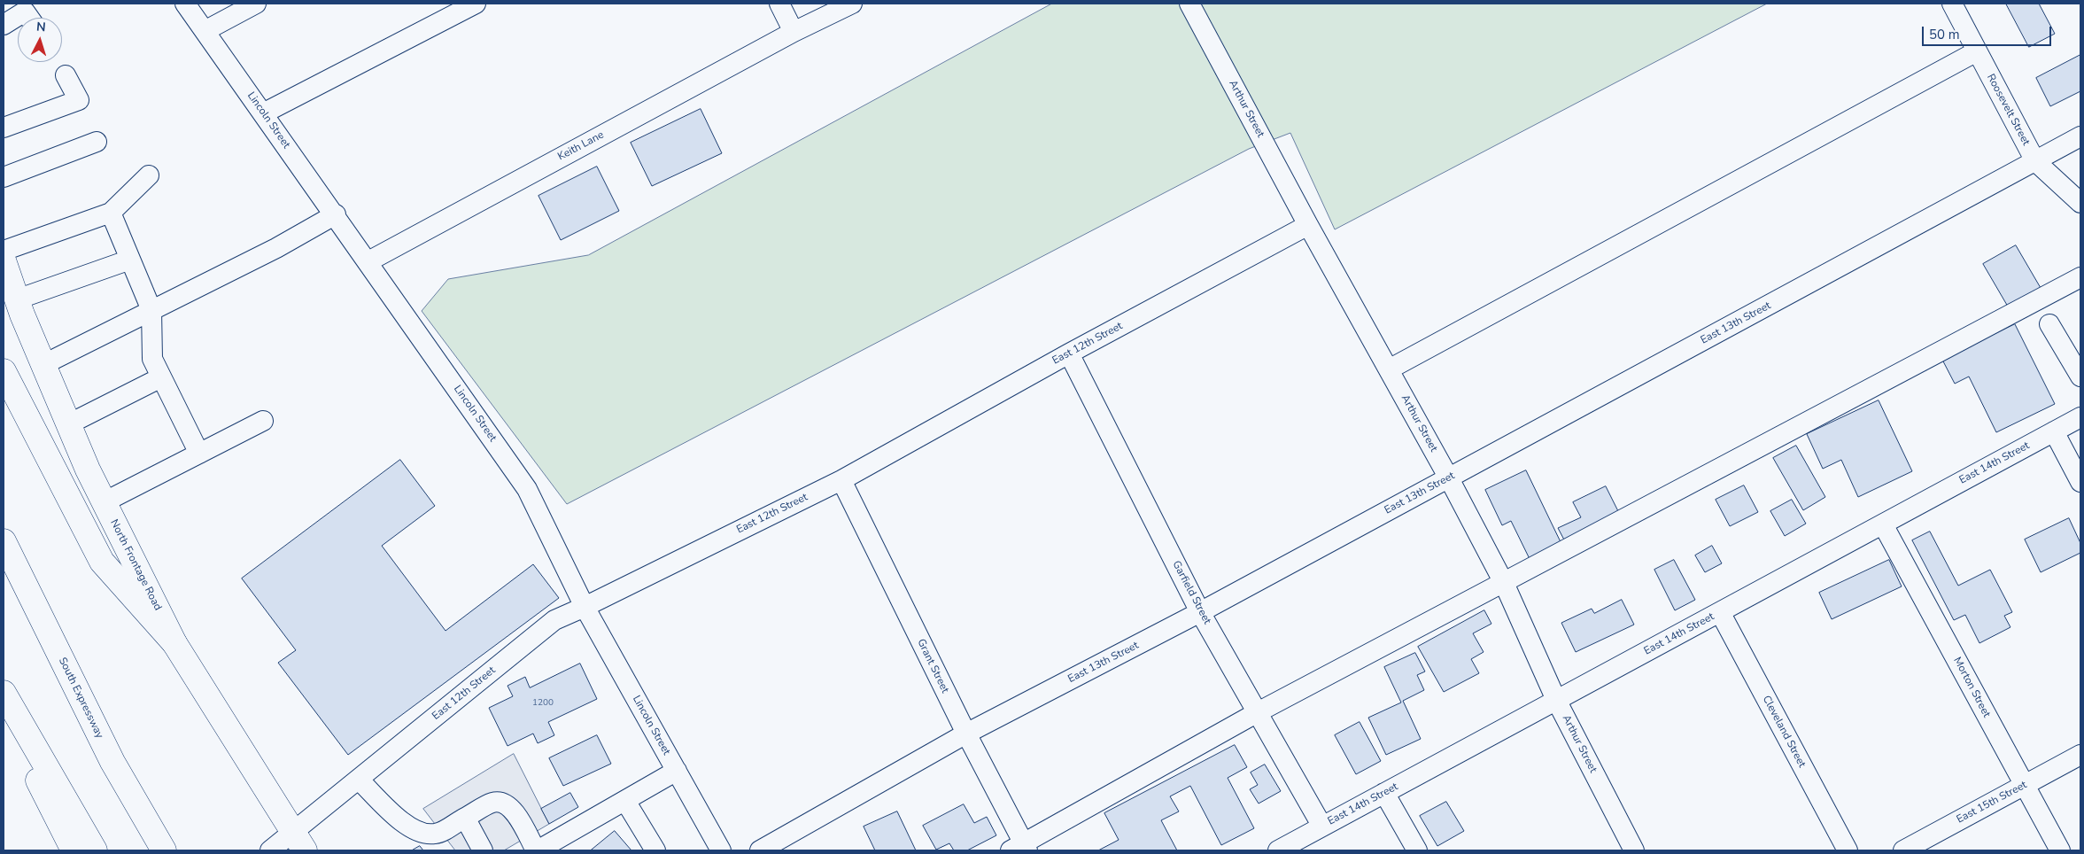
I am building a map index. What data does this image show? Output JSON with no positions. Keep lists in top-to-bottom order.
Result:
{
  "streets": {
    "main road": ["North Frontage Road", "South Expressway"],
    "street": [
      "Arthur Street",
      "Roosevelt Street",
      "Lincoln Street",
      "Keith Lane",
      "East 13th Street",
      "East 12th Street",
      "East 14th Street",
      "Garfield Street",
      "Grant Street",
      "Morton Street",
      "Cleveland Street",
      "East 15th Street"
    ]
  },
  "crossings": [
    ["Arthur Street", "East 13th Street"],
    ["Arthur Street", "East 12th Street"],
    ["Arthur Street", "East 14th Street"],
    ["Roosevelt Street", "East 13th Street"],
    ["Lincoln Street", "Keith Lane"],
    ["Lincoln Street", "East 12th Street"],
    ["East 13th Street", "Garfield Street"],
    ["East 13th Street", "Grant Street"],
    ["East 12th Street", "North Frontage Road"],
    ["East 12th Street", "Garfield Street"],
    ["East 12th Street", "Grant Street"],
    ["East 14th Street", "Garfield Street"],
    ["East 14th Street", "Morton Street"],
    ["East 14th Street", "Cleveland Street"],
    ["Morton Street", "East 15th Street"]
  ],
  "house_numbers": ["1200"],
  "scale_bar": "50 m",
  "north": "top"
}
